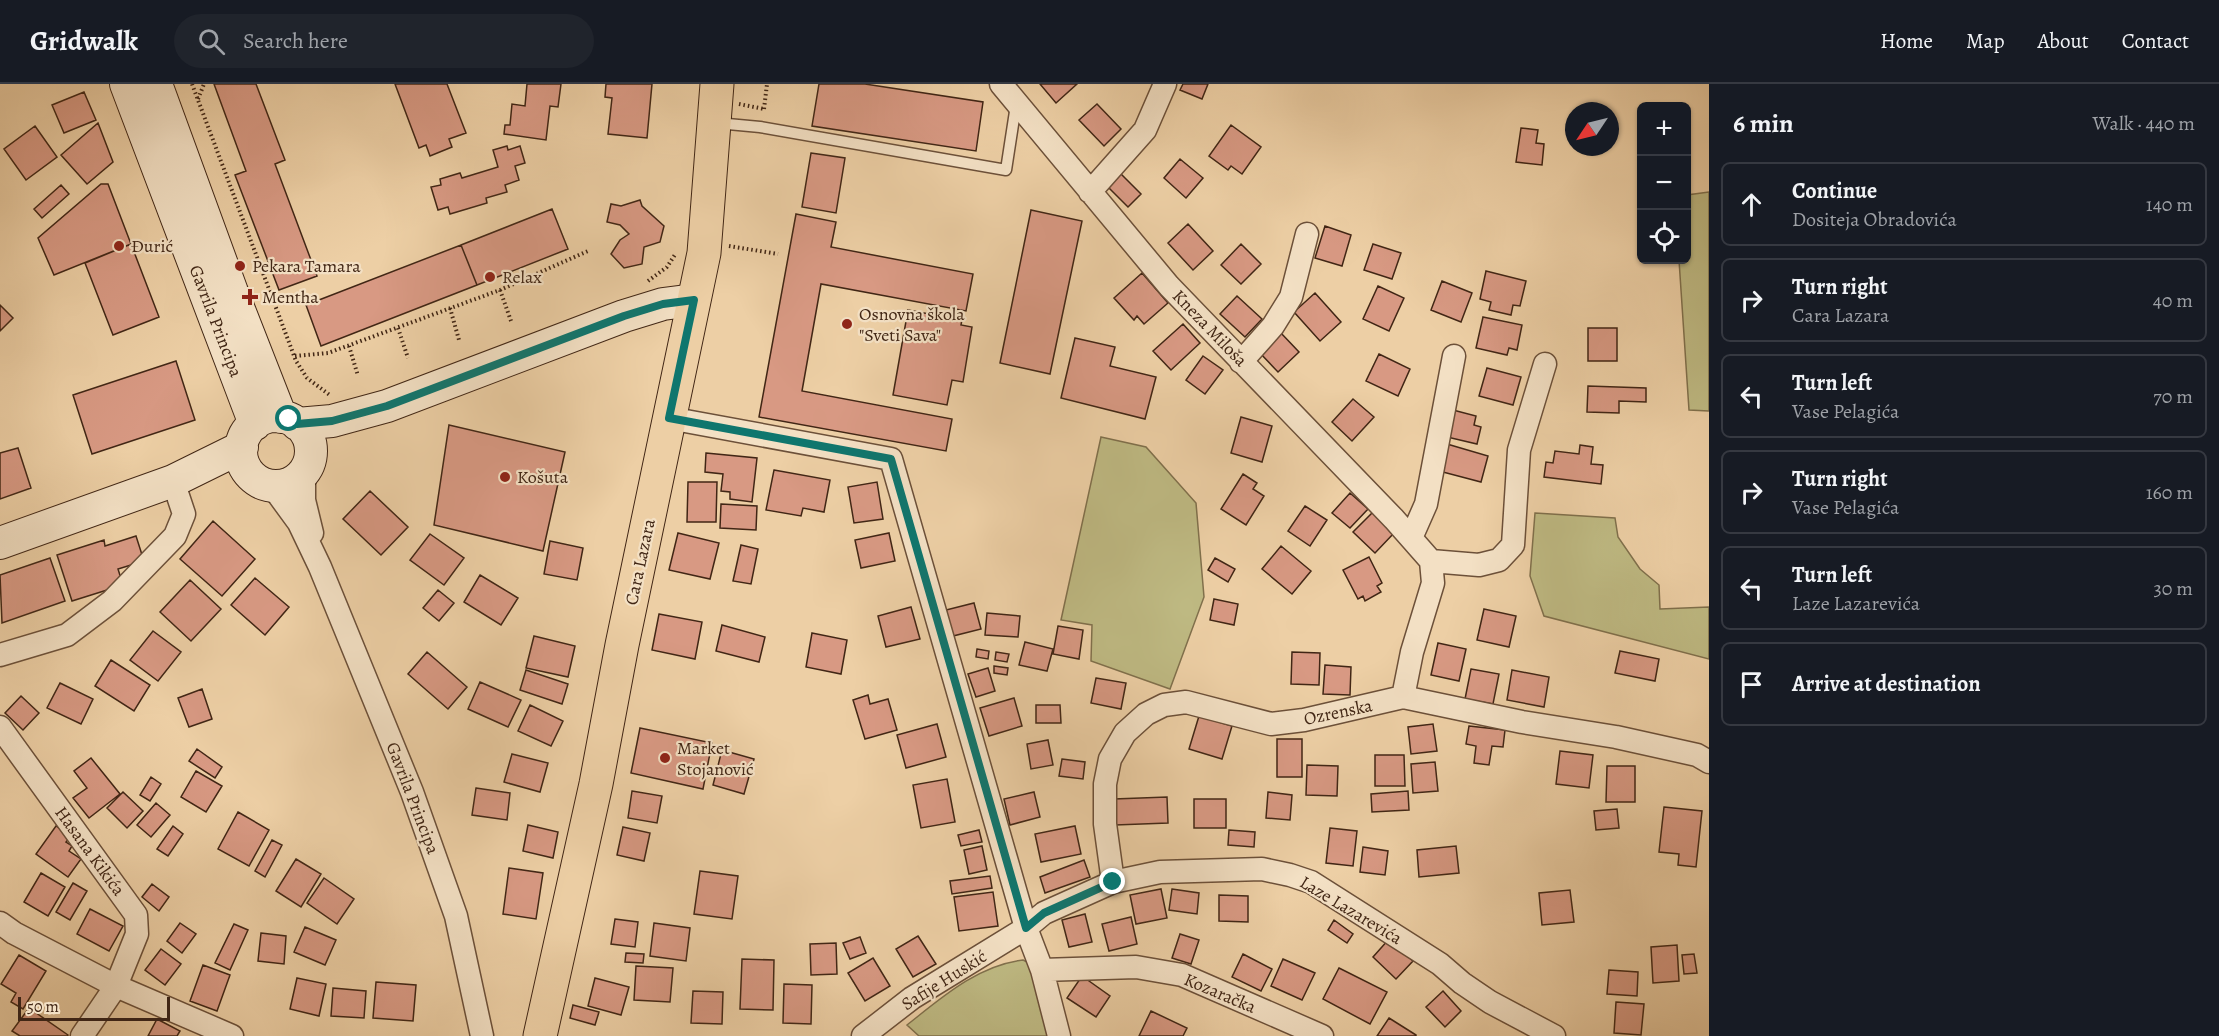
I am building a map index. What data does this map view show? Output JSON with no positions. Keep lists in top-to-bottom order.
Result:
{
  "streets": {
    "main road": ["Cara Lazara"],
    "street": [
      "Gavrila Principa",
      "Kneza Miloša",
      "Ozrenska",
      "Hasana Kikića",
      "Laze Lazarevića",
      "Safije Huskić",
      "Kozaračka"
    ]
  },
  "crossings": [
    ["Ozrenska", "Laze Lazarevića"],
    ["Laze Lazarevića", "Safije Huskić"]
  ],
  "places": {
    "other": [
      "Đurić",
      "Pekara Tamara",
      "Relax",
      "Osnovna škola \"Sveti Sava\"",
      "Košuta",
      "Market Stojanović"
    ],
    "health": ["Mentha"]
  },
  "scale_bar": "50 m",
  "north": "bottom left",
  "page": {
    "header": "Gridwalk",
    "search": "Search here",
    "nav": [
      "Home",
      "Map",
      "About",
      "Contact"
    ],
    "heading": ["6 min", "Walk · 440 m"],
    "map_buttons": ["+", "−"],
    "list": [
      ["Continue", "Dositeja Obradovića", "140 m"],
      ["Turn right", "Cara Lazara", "40 m"],
      ["Turn left", "Vase Pelagića", "70 m"],
      ["Turn right", "Vase Pelagića", "160 m"],
      ["Turn left", "Laze Lazarevića", "30 m"],
      "Arrive at destination"
    ],
    "scale": "50 m"
  }
}
